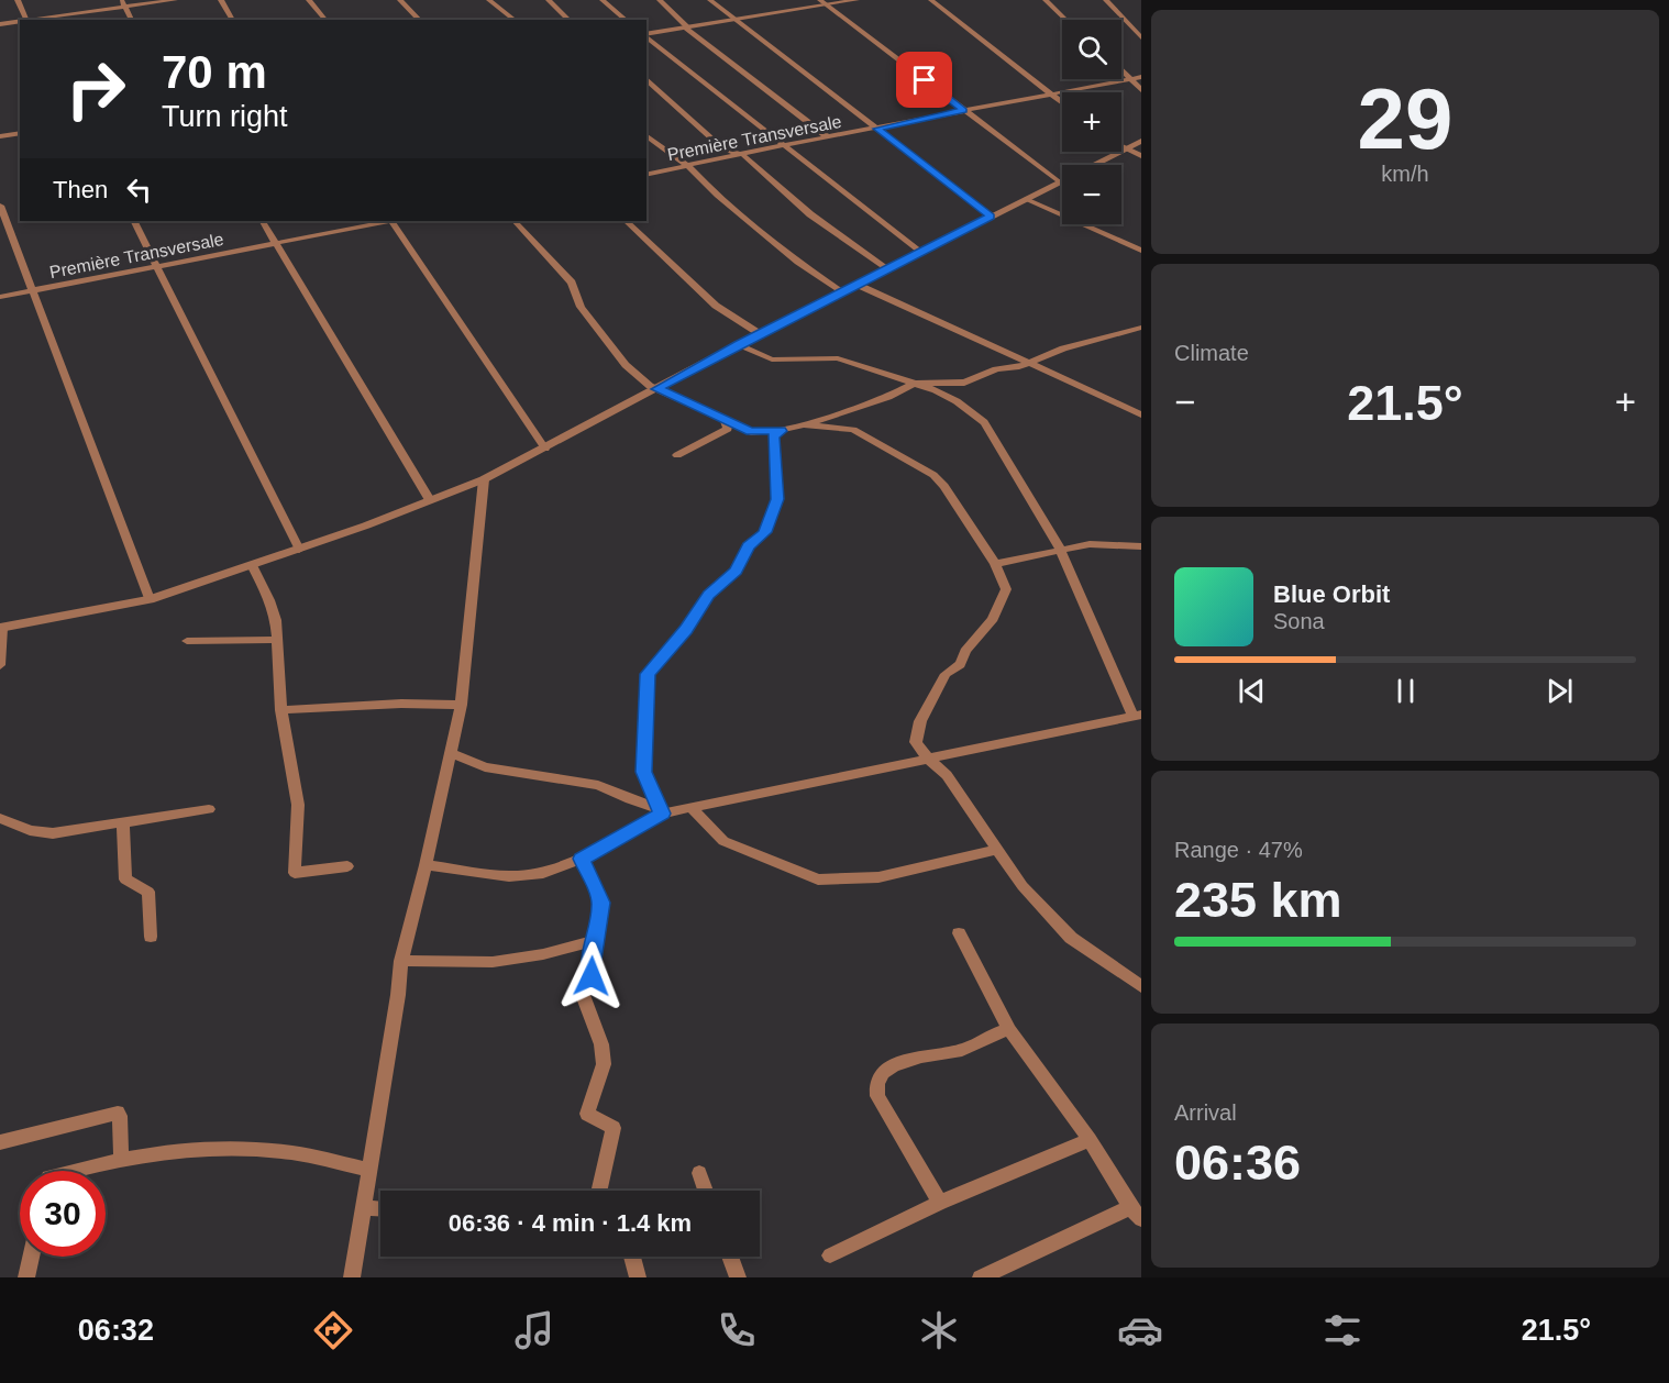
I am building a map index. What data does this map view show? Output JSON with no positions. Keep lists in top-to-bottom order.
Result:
{
  "streets": {
    "street": ["Première Transversale"]
  },
  "page": {
    "tile": [
      ["29", "km/h"],
      "Climate",
      ["Range · 47%", "235 km"],
      ["Arrival", "06:36"]
    ],
    "map_buttons": ["+", "−"],
    "turn": ["70 m", "Turn right"],
    "then": "Then",
    "heat": ["−", "21.5°", "+"],
    "song": ["Blue Orbit", "Sona"],
    "limit": "30",
    "trip": "06:36 · 4 min · 1.4 km",
    "tabs": ["06:32", "21.5°"]
  }
}
